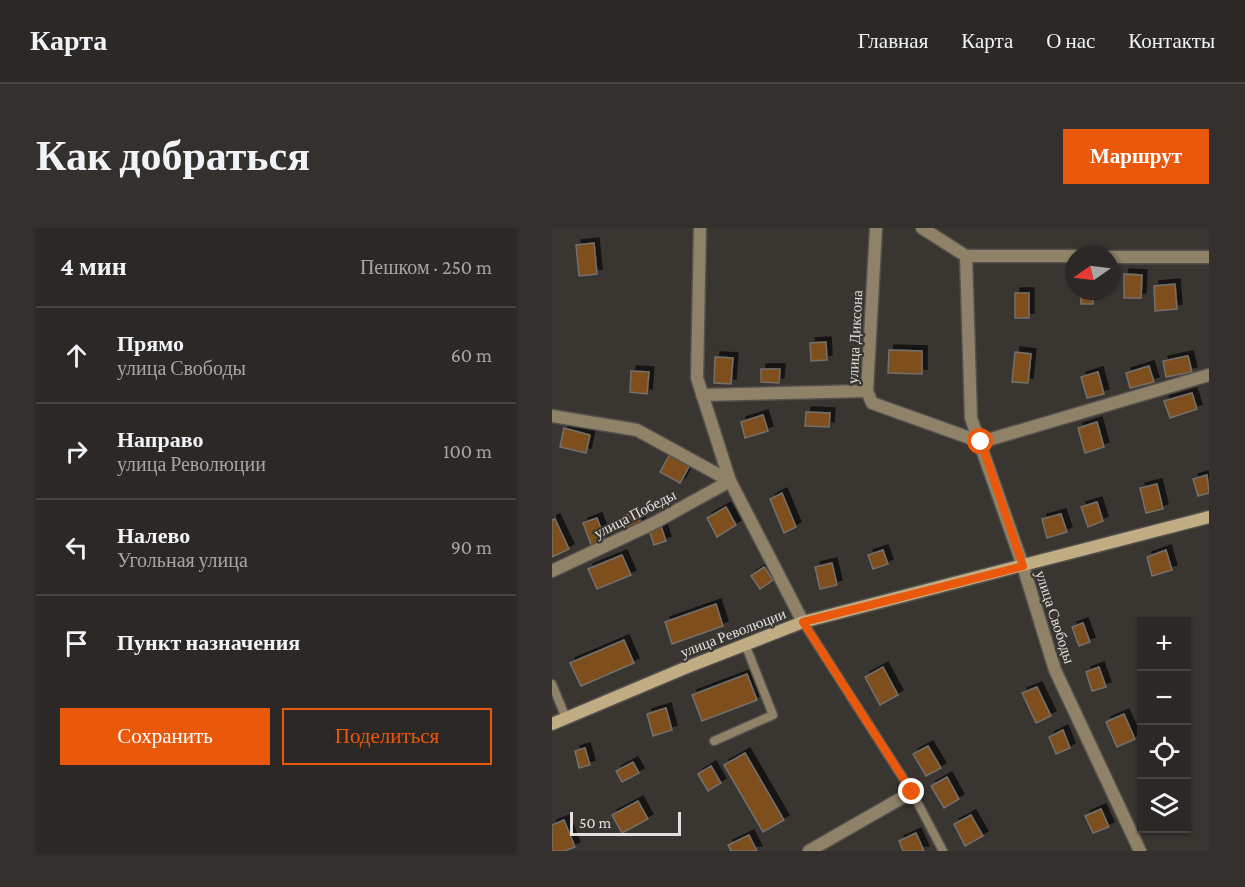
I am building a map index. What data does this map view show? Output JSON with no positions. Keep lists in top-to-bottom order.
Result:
{
  "streets": {
    "street": [
      "улица Диксона",
      "улица Победы",
      "улица Свободы",
      "улица Революции"
    ]
  },
  "crossings": [
    ["улица Диксона", "улица Свободы"],
    ["улица Свободы", "улица Революции"]
  ],
  "scale_bar": "50 m",
  "north": "left",
  "page": {
    "header": "Карта",
    "nav": [
      "Главная",
      "Карта",
      "О нас",
      "Контакты"
    ],
    "buttons": [
      "Маршрут",
      ["Сохранить", "Поделиться"]
    ],
    "title": "Как добраться",
    "heading": ["4 мин", "Пешком · 250 m"],
    "list": [
      ["Прямо", "улица Свободы", "60 m"],
      ["Направо", "улица Революции", "100 m"],
      ["Налево", "Угольная улица", "90 m"],
      "Пункт назначения"
    ],
    "map_buttons": ["+", "−"],
    "scale": "50 m"
  }
}
